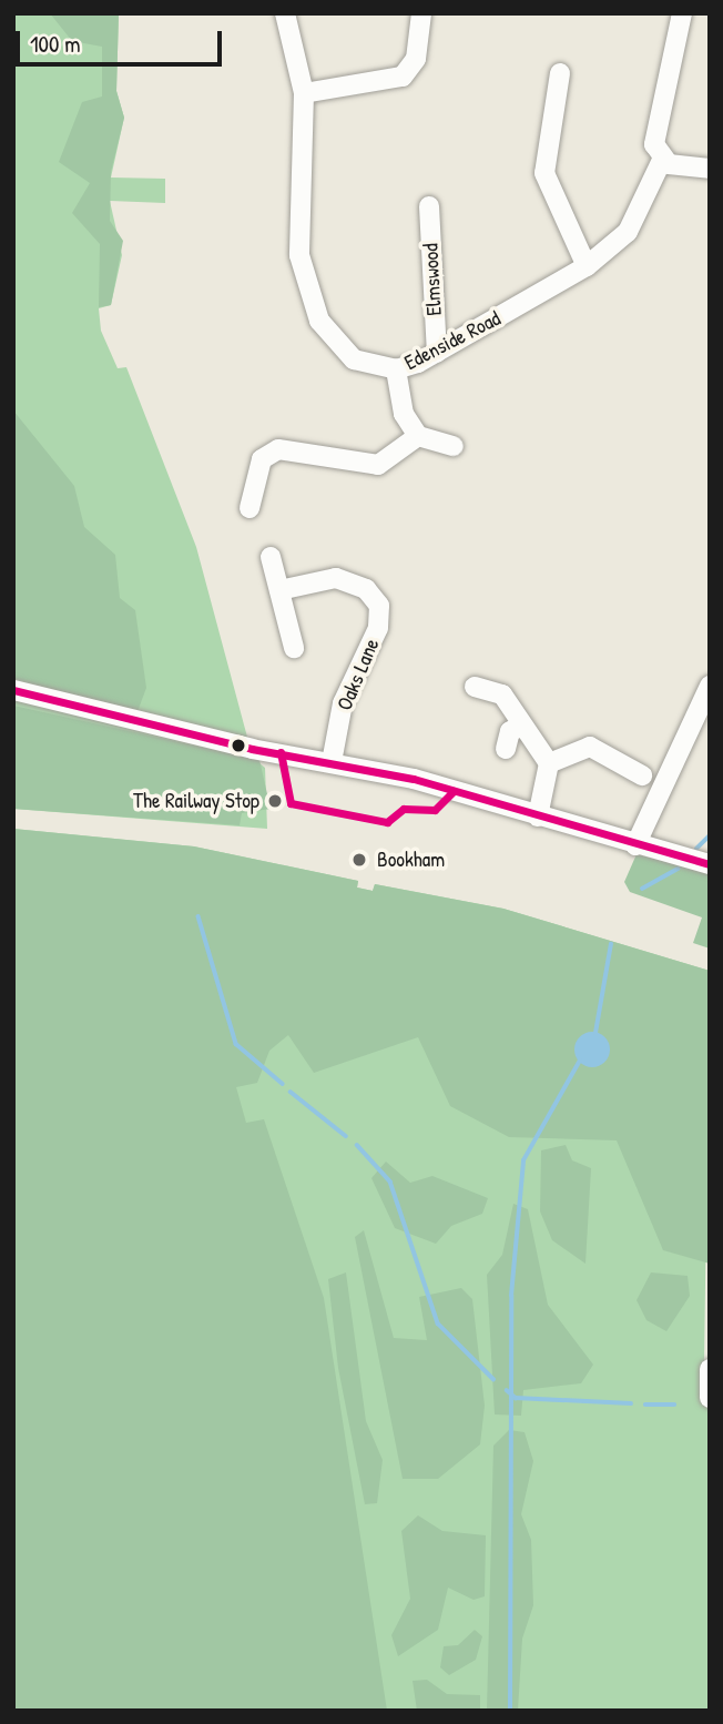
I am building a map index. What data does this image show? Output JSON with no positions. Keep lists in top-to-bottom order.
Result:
{
  "streets": {
    "street": ["Elmswood", "Edenside Road", "Oaks Lane"]
  },
  "crossings": [
    ["Elmswood", "Edenside Road"]
  ],
  "places": ["The Railway Stop", "Bookham"],
  "scale_bar": "100 m"
}
